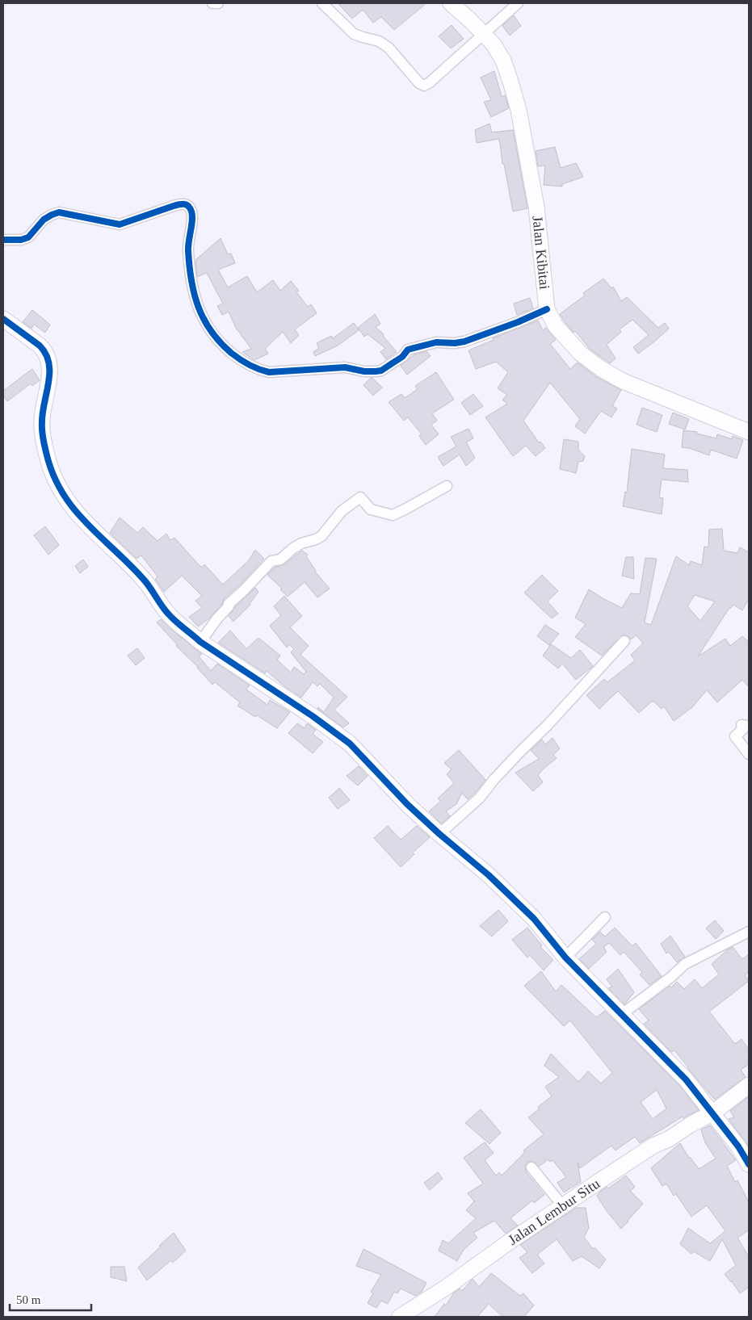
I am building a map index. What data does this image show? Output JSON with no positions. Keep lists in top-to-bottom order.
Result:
{
  "streets": {
    "street": ["Jalan Kibitai", "Jalan Lembur Situ"]
  },
  "scale_bar": "50 m"
}
